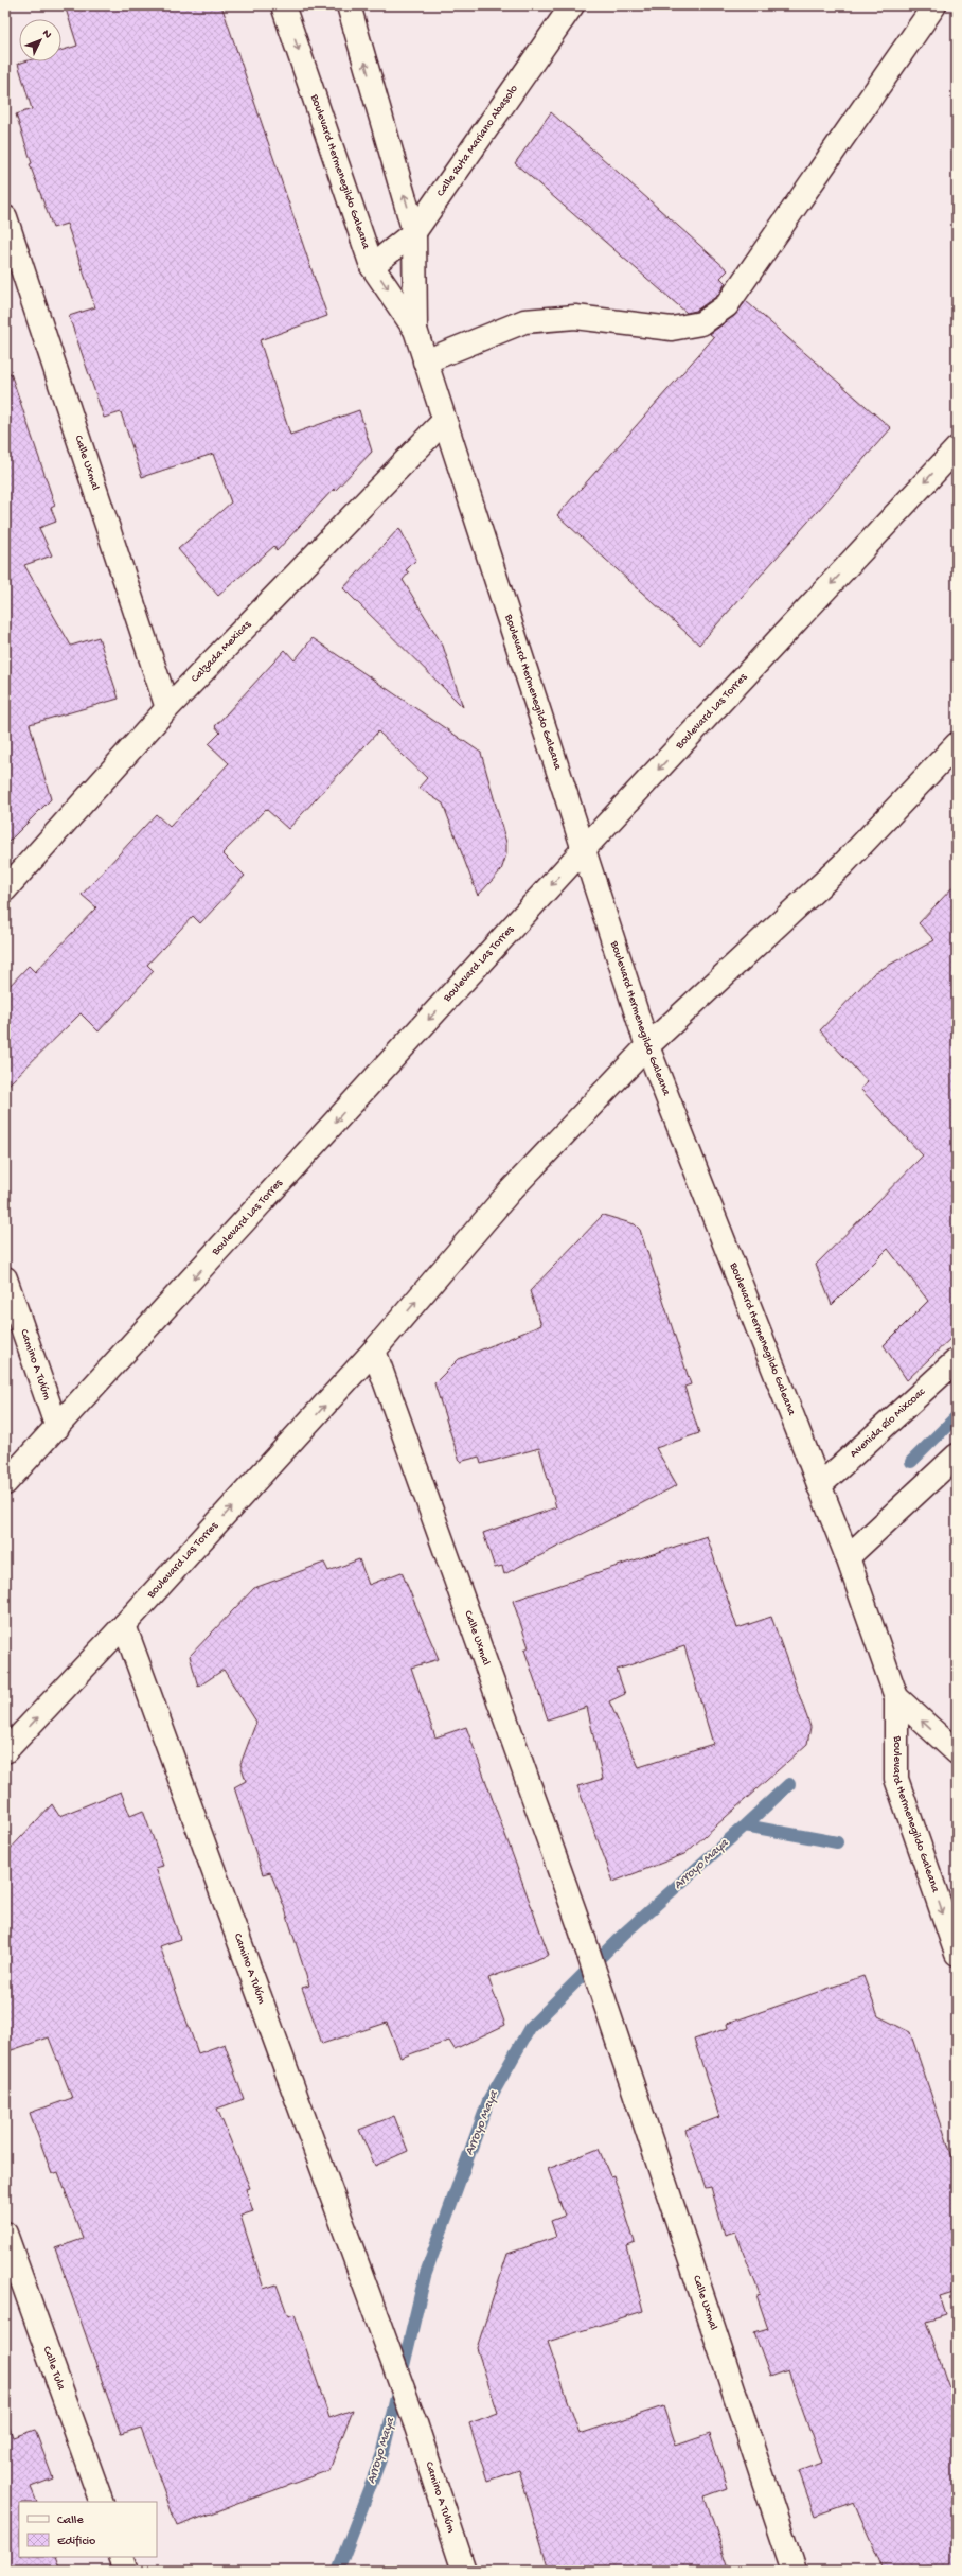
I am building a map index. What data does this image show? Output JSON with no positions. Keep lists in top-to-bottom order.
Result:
{
  "streets": {
    "main road": [
      "Calle Ruta Mariano Abasolo",
      "Boulevard Hermenegildo Galeana",
      "Calle Uxmal",
      "Calzada Mexicas",
      "Boulevard Las Torres",
      "Camino A Tulúm",
      "Avenida Río Mixcoac",
      "Calle Tula"
    ]
  },
  "crossings": [
    ["Calle Ruta Mariano Abasolo", "Boulevard Hermenegildo Galeana"],
    ["Boulevard Hermenegildo Galeana", "Calzada Mexicas"],
    ["Boulevard Hermenegildo Galeana", "Boulevard Las Torres"],
    ["Boulevard Hermenegildo Galeana", "Avenida Río Mixcoac"],
    ["Calle Uxmal", "Calzada Mexicas"],
    ["Calle Uxmal", "Boulevard Las Torres"],
    ["Boulevard Las Torres", "Camino A Tulúm"]
  ],
  "water": ["Arroyo Maya"],
  "legend": ["Calle", "Edificio"],
  "north": "top right"
}
